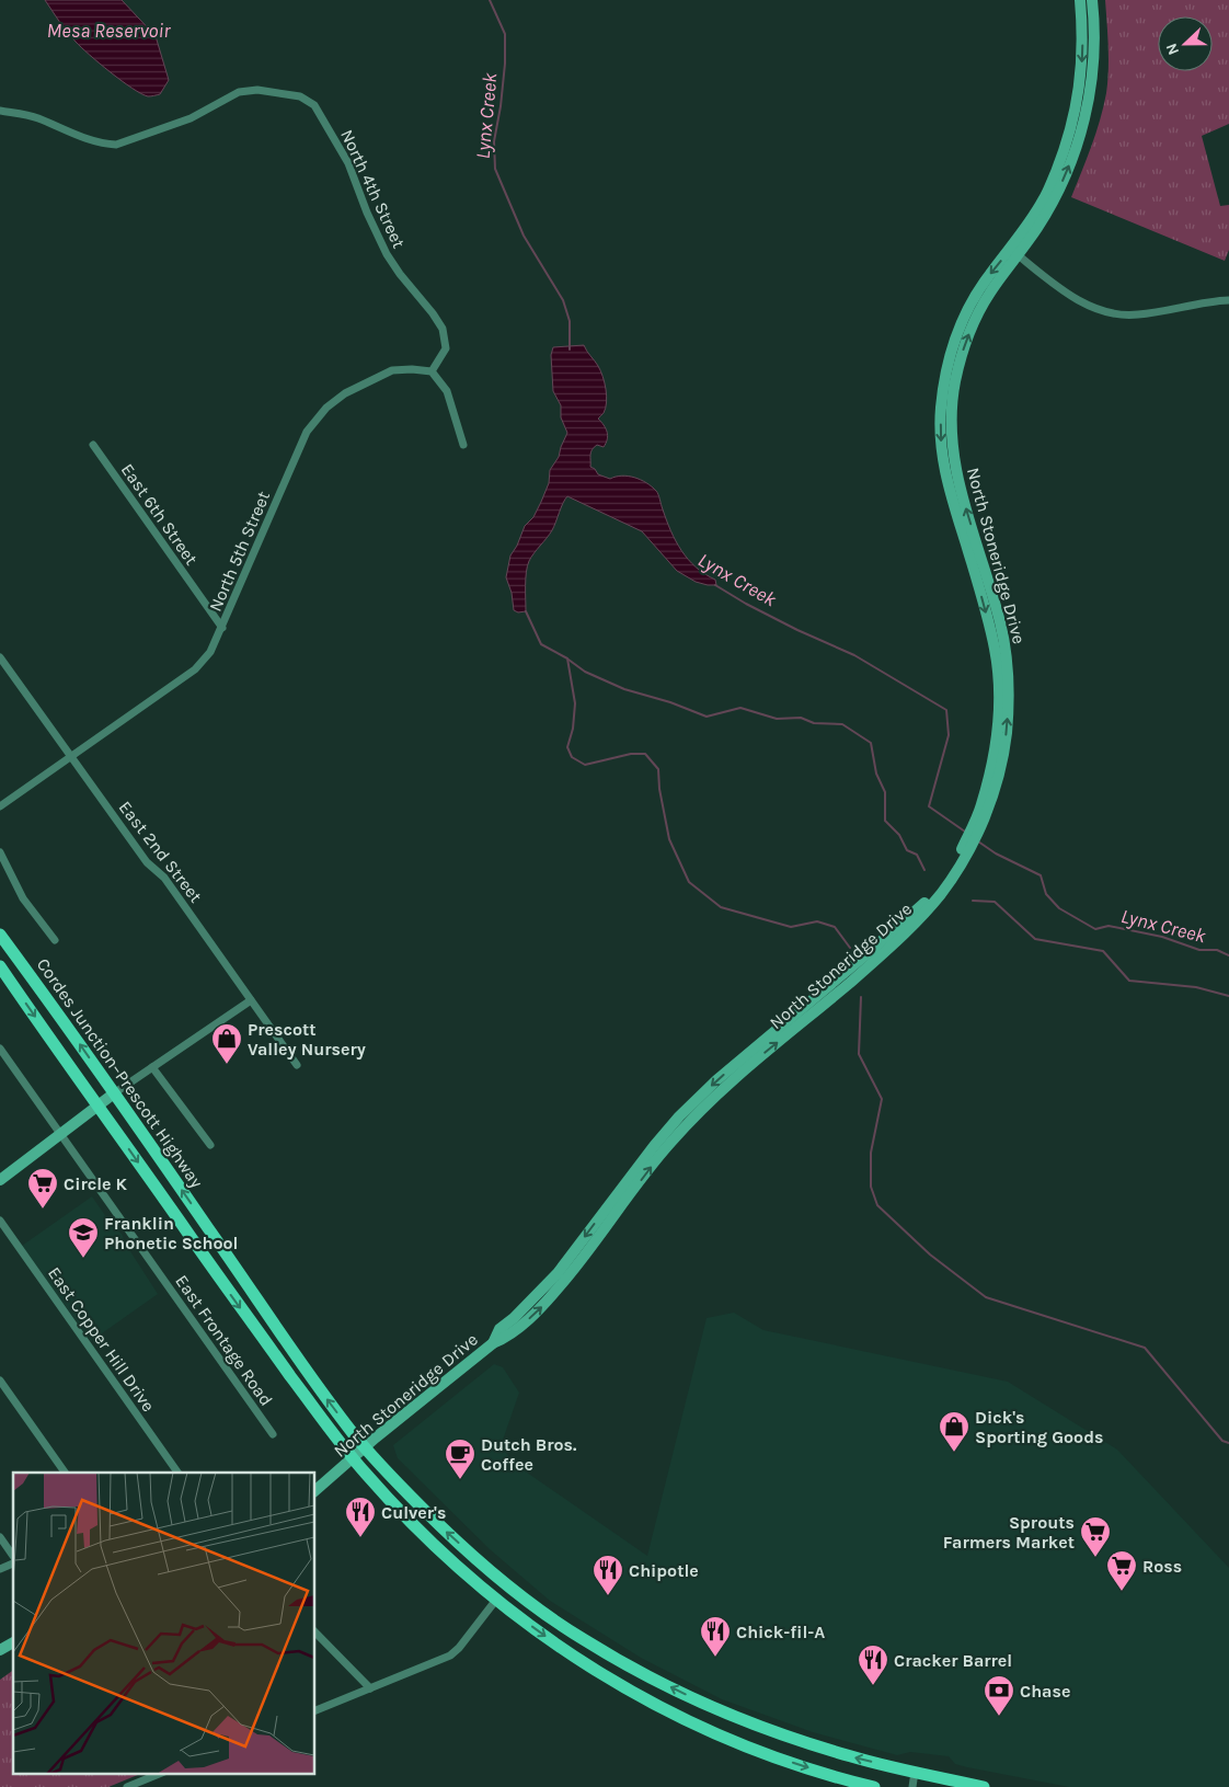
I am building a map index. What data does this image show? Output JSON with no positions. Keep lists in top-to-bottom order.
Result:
{
  "streets": {
    "main road": ["Cordes Junction–Prescott Highway"],
    "street": [
      "North 4th Street",
      "East 6th Street",
      "North 5th Street",
      "North Stoneridge Drive",
      "East 2nd Street",
      "East Copper Hill Drive",
      "East Frontage Road"
    ]
  },
  "crossings": [
    ["North 4th Street", "North 5th Street"],
    ["East 6th Street", "North 5th Street"],
    ["North 5th Street", "East 2nd Street"],
    ["North Stoneridge Drive", "Cordes Junction–Prescott Highway"]
  ],
  "water": ["Mesa Reservoir", "Lynx Creek"],
  "places": {
    "shop": ["Prescott Valley Nursery", "Dick's Sporting Goods"],
    "supermarket": ["Circle K", "Sprouts Farmers Market", "Ross"],
    "school or university": ["Franklin Phonetic School"],
    "cafe": ["Dutch Bros. Coffee"],
    "restaurant": [
      "Culver's",
      "Chipotle",
      "Chick-fil-A",
      "Cracker Barrel"
    ],
    "bank": ["Chase"]
  },
  "north": "left"
}
